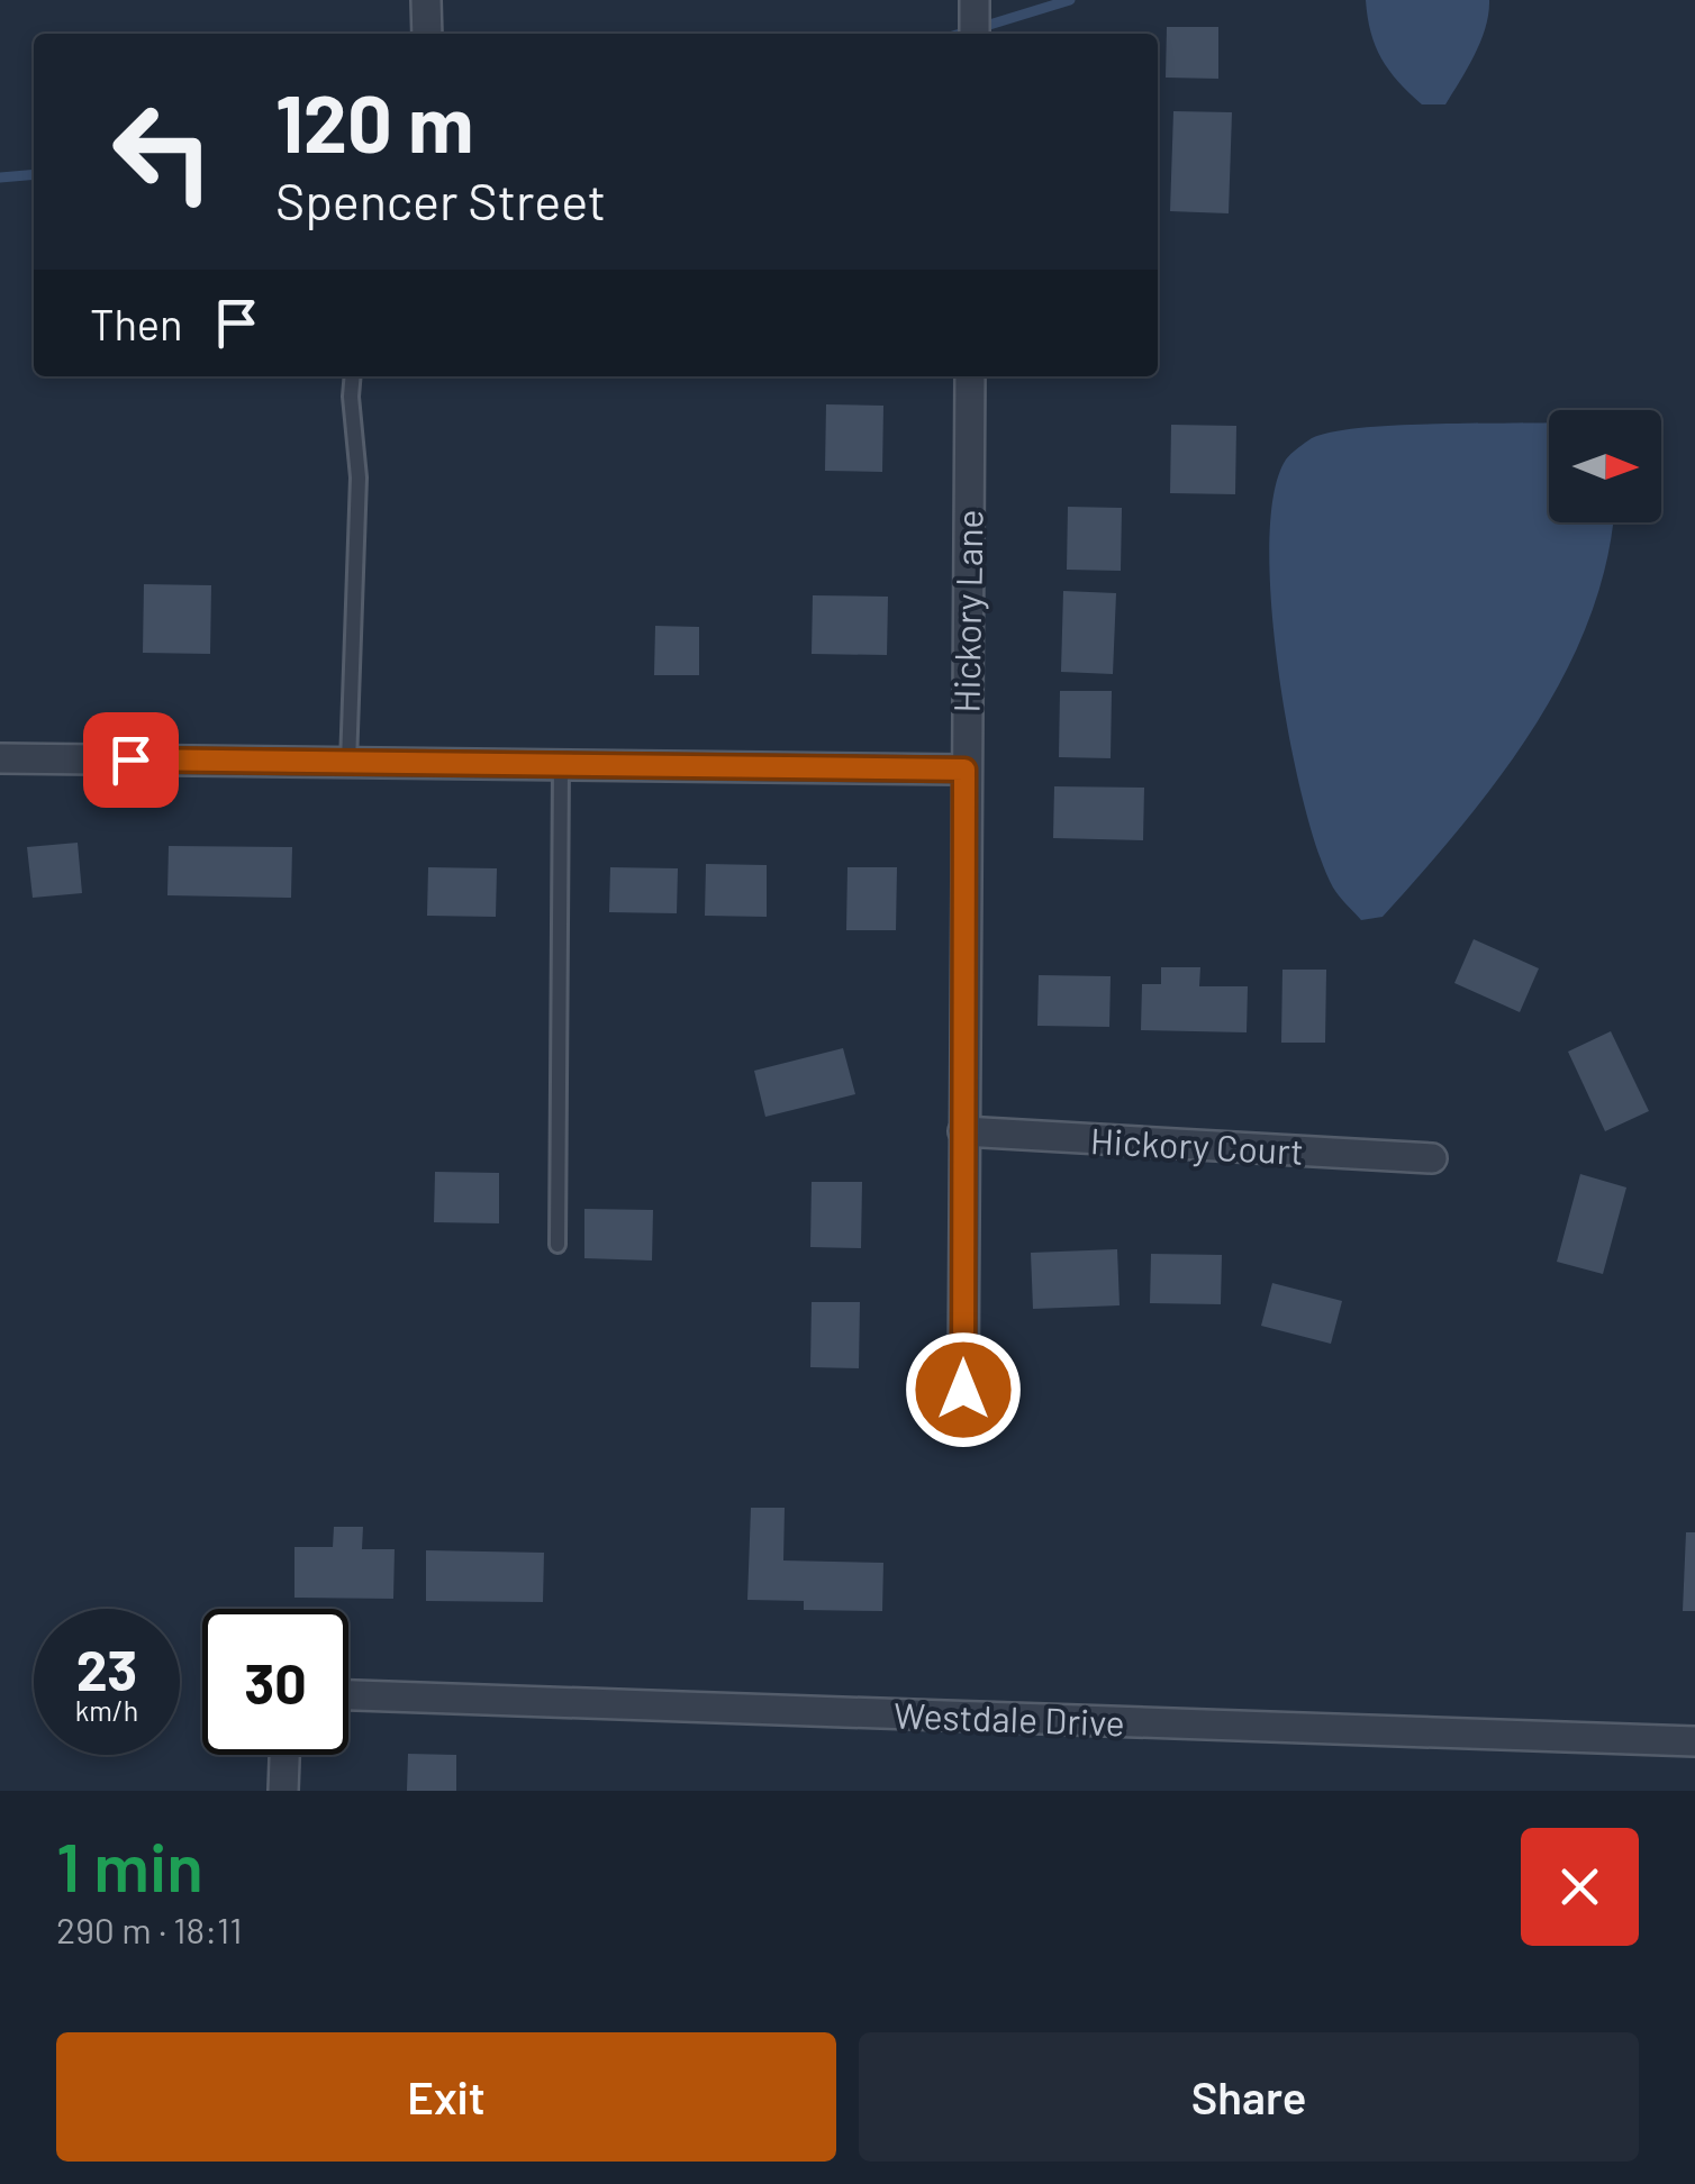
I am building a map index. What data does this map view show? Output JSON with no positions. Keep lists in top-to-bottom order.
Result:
{
  "streets": {
    "street": ["Hickory Lane", "Hickory Court", "Westdale Drive"]
  },
  "crossings": [
    ["Hickory Lane", "Hickory Court"]
  ],
  "north": "right",
  "page": {
    "turn": ["120 m", "Spencer Street"],
    "then": "Then",
    "speed": "23 km/h",
    "limit": "30",
    "heading": ["1 min", "290 m · 18:11"],
    "buttons": ["Exit", "Share"]
  }
}
